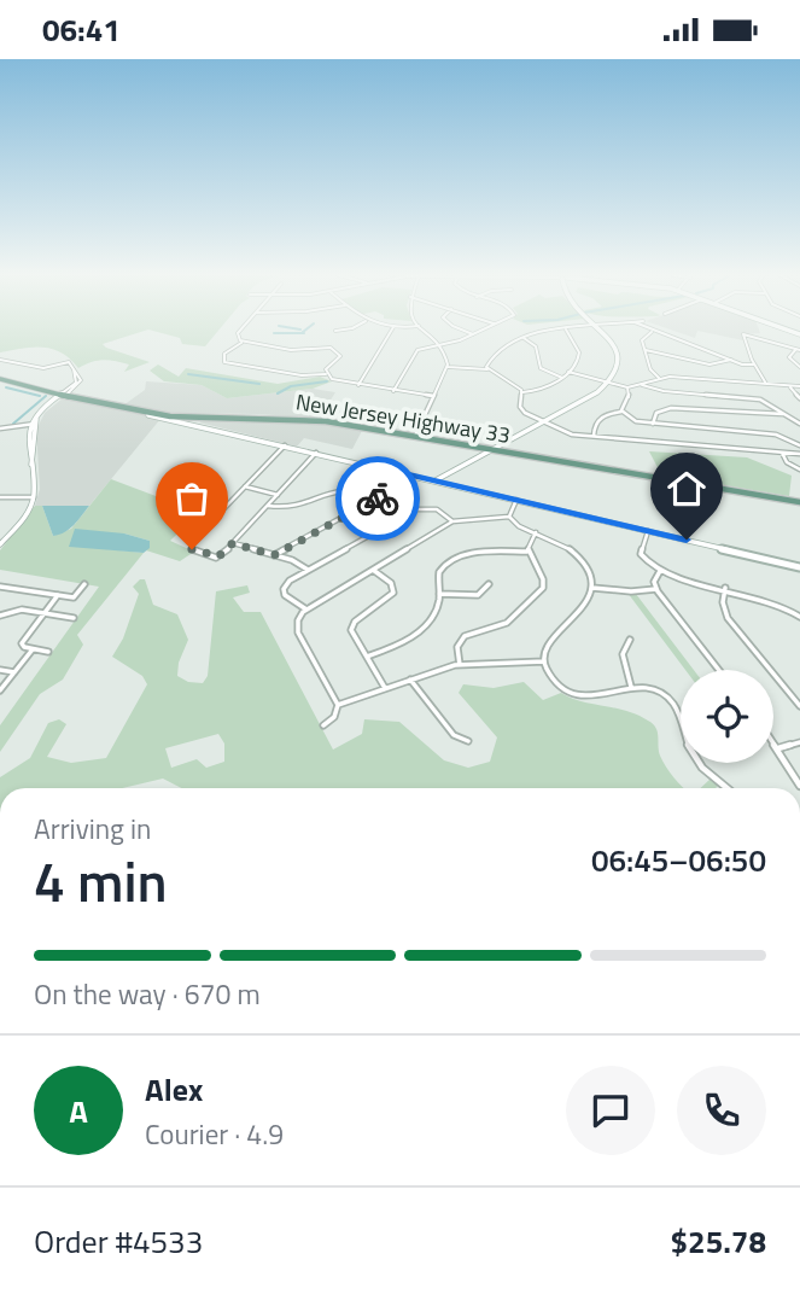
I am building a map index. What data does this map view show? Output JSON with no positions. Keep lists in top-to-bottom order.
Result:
{
  "streets": {
    "main road": ["New Jersey Highway 33"]
  },
  "page": {
    "status": "06:41",
    "heading": ["4 min", "Arriving in", "06:45–06:50"],
    "panel": [
      "Alex",
      "Courier · 4.9",
      "Order #4533",
      "$25.78"
    ],
    "bar": "On the way · 670 m",
    "round": "A"
  }
}
